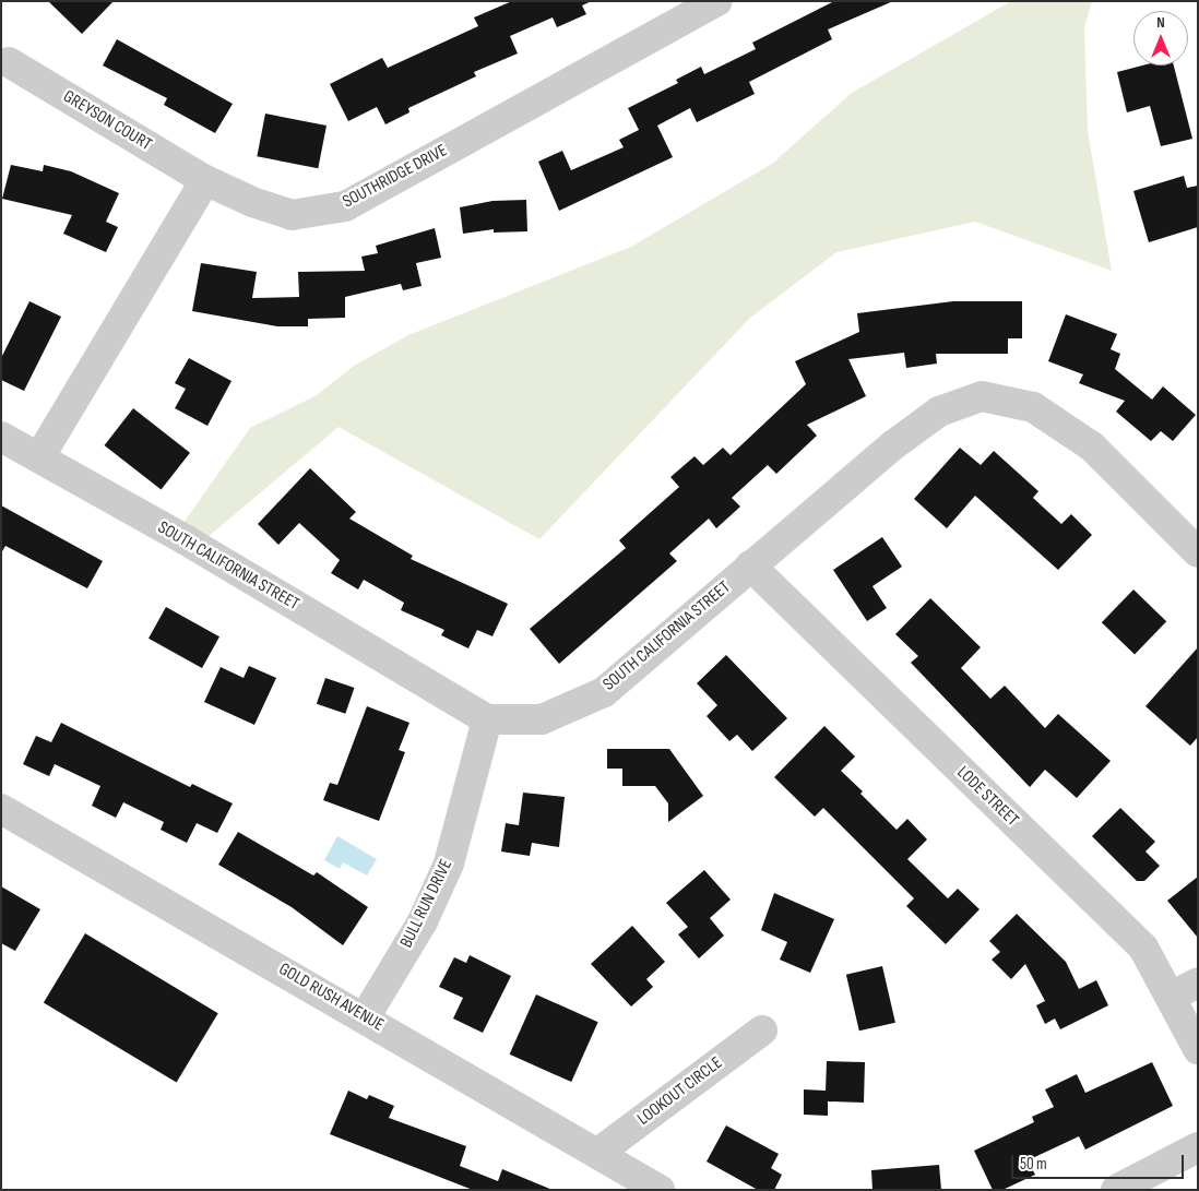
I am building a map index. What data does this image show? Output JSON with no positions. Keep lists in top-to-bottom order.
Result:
{
  "streets": {
    "street": [
      "GREYSON COURT",
      "SOUTHRIDGE DRIVE",
      "SOUTH CALIFORNIA STREET",
      "LODE STREET",
      "BULL RUN DRIVE",
      "GOLD RUSH AVENUE",
      "LOOKOUT CIRCLE"
    ]
  },
  "crossings": [
    ["GREYSON COURT", "SOUTHRIDGE DRIVE"],
    ["SOUTH CALIFORNIA STREET", "LODE STREET"],
    ["SOUTH CALIFORNIA STREET", "BULL RUN DRIVE"],
    ["BULL RUN DRIVE", "GOLD RUSH AVENUE"],
    ["GOLD RUSH AVENUE", "LOOKOUT CIRCLE"]
  ],
  "scale_bar": "50 m",
  "north": "top"
}
